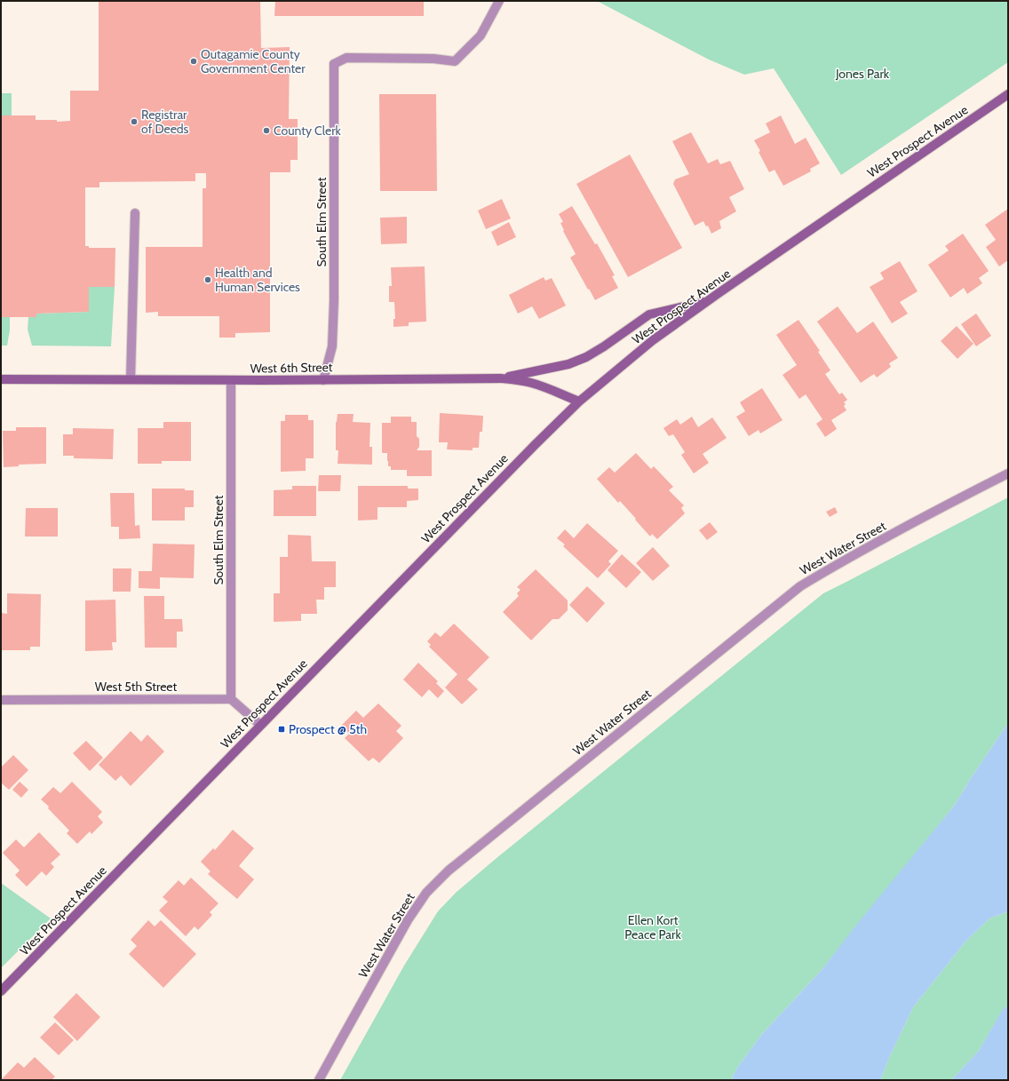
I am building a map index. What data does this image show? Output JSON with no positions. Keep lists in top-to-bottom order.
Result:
{
  "streets": {
    "main road": ["West Prospect Avenue", "West 6th Street"],
    "street": ["South Elm Street", "West Water Street", "West 5th Street"]
  },
  "crossings": [
    ["West Prospect Avenue", "West 6th Street"],
    ["South Elm Street", "West 6th Street"],
    ["South Elm Street", "West 5th Street"]
  ],
  "parks": ["Jones Park", "Ellen Kort Peace Park"],
  "places": {
    "other": [
      "Outagamie County Government Center",
      "Registrar of Deeds",
      "County Clerk",
      "Health and Human Services"
    ],
    "transit": ["Prospect @ 5th"]
  }
}
